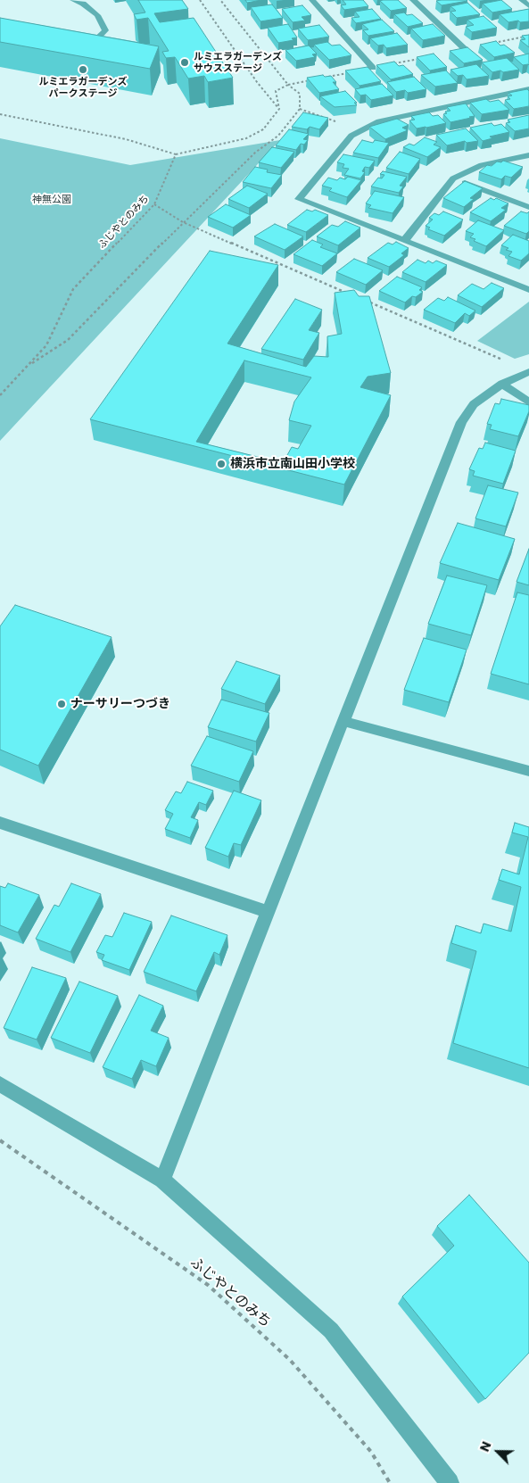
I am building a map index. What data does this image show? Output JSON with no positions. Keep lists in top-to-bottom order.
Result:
{
  "streets": {
    "path": ["ふじやとのみち"]
  },
  "parks": ["神無公園"],
  "places": [
    "ルミエラガーデンズ サウスステージ",
    "ルミエラガーデンズ パークステージ",
    "横浜市立南山田小学校",
    "ナーサリーつづき"
  ],
  "north": "top left"
}
